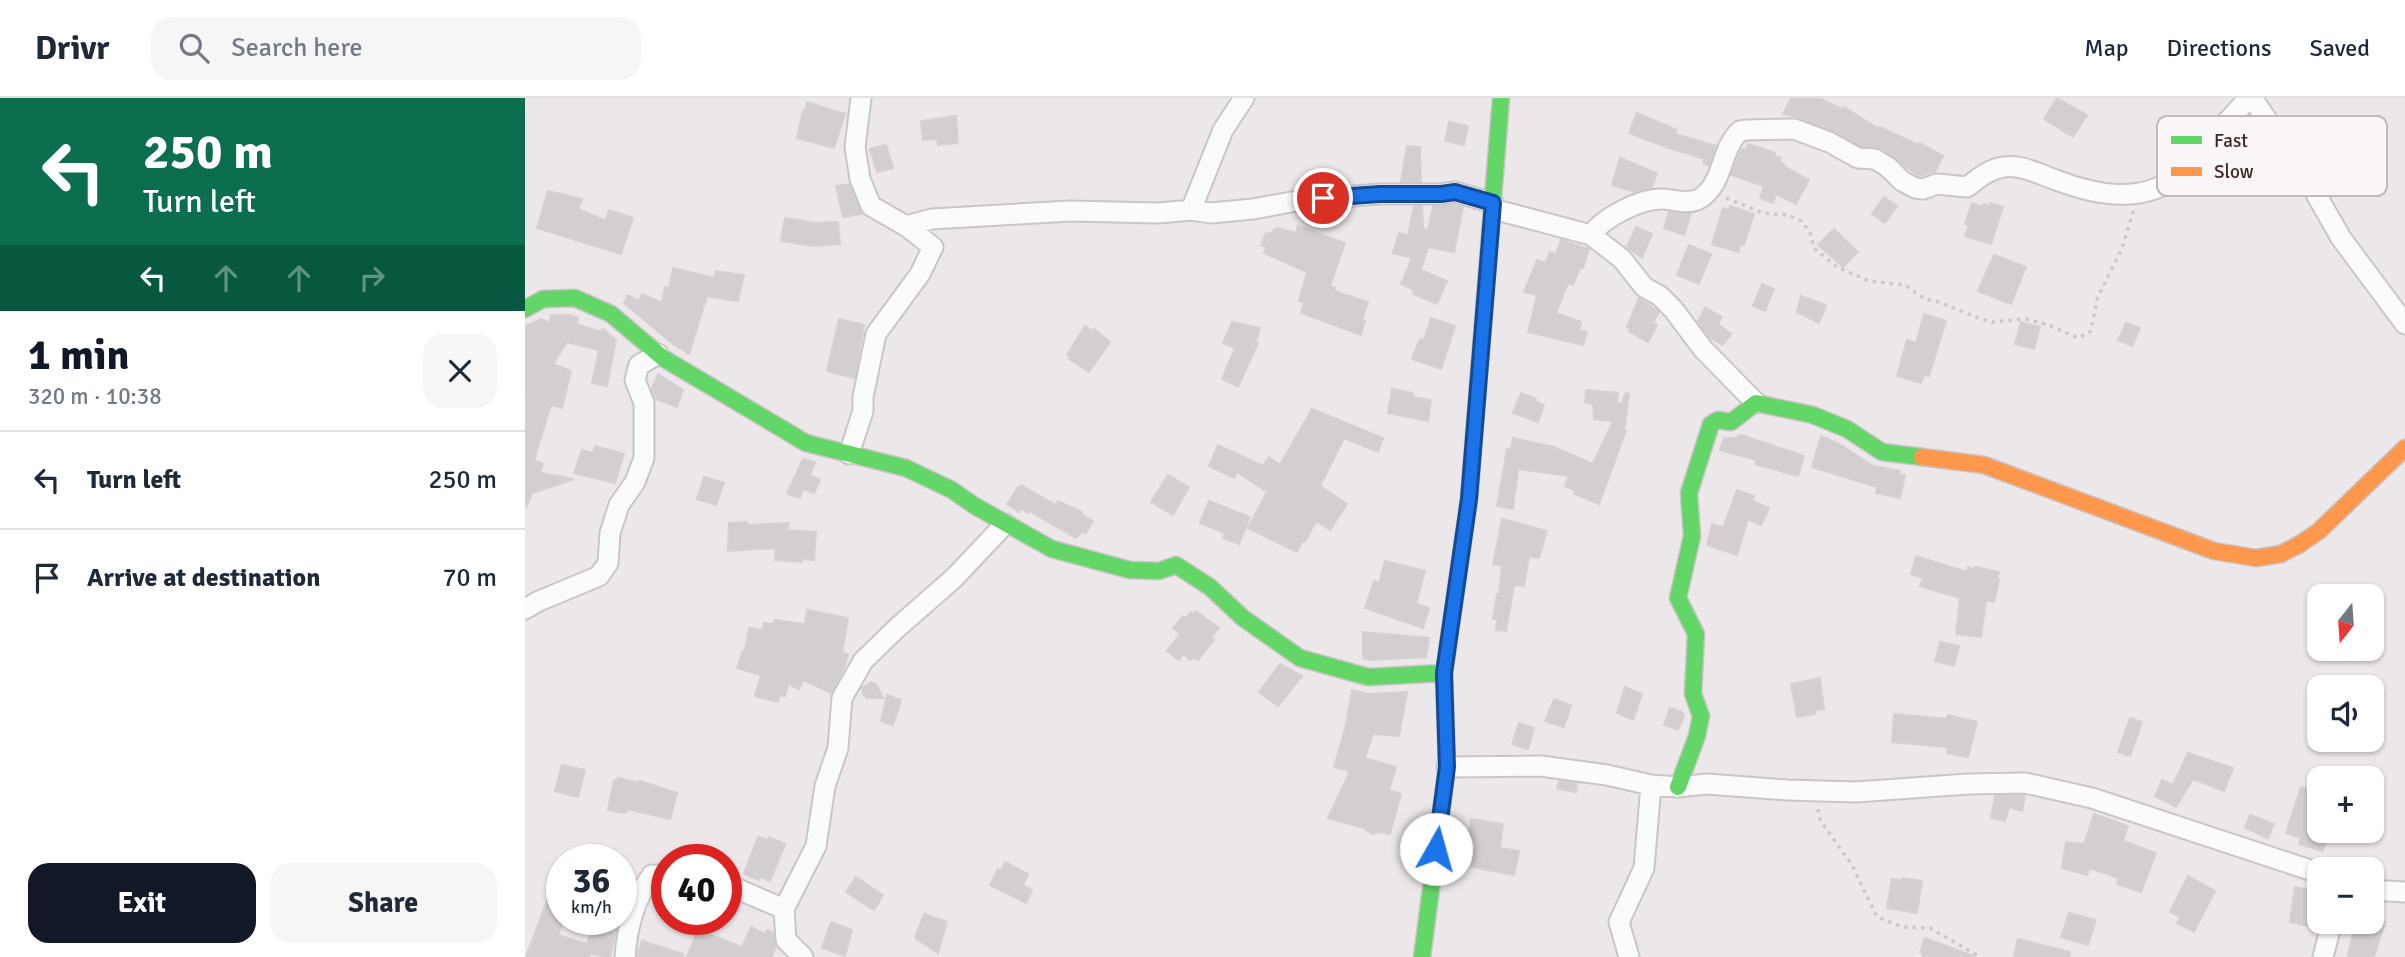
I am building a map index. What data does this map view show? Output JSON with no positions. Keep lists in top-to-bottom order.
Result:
{
  "legend": ["Fast", "Slow"],
  "north": "bottom",
  "page": {
    "header": "Drivr",
    "search": "Search here",
    "nav": ["Map", "Directions", "Saved"],
    "turn": ["250 m", "Turn left"],
    "heading": ["1 min", "320 m · 10:38"],
    "list": [
      {
        "name": "Turn left",
        "value": "250 m"
      },
      {
        "name": "Arrive at destination",
        "value": "70 m"
      }
    ],
    "map_buttons": ["+", "−"],
    "speed": "36 km/h",
    "limit": "40",
    "buttons": ["Exit", "Share"]
  }
}
